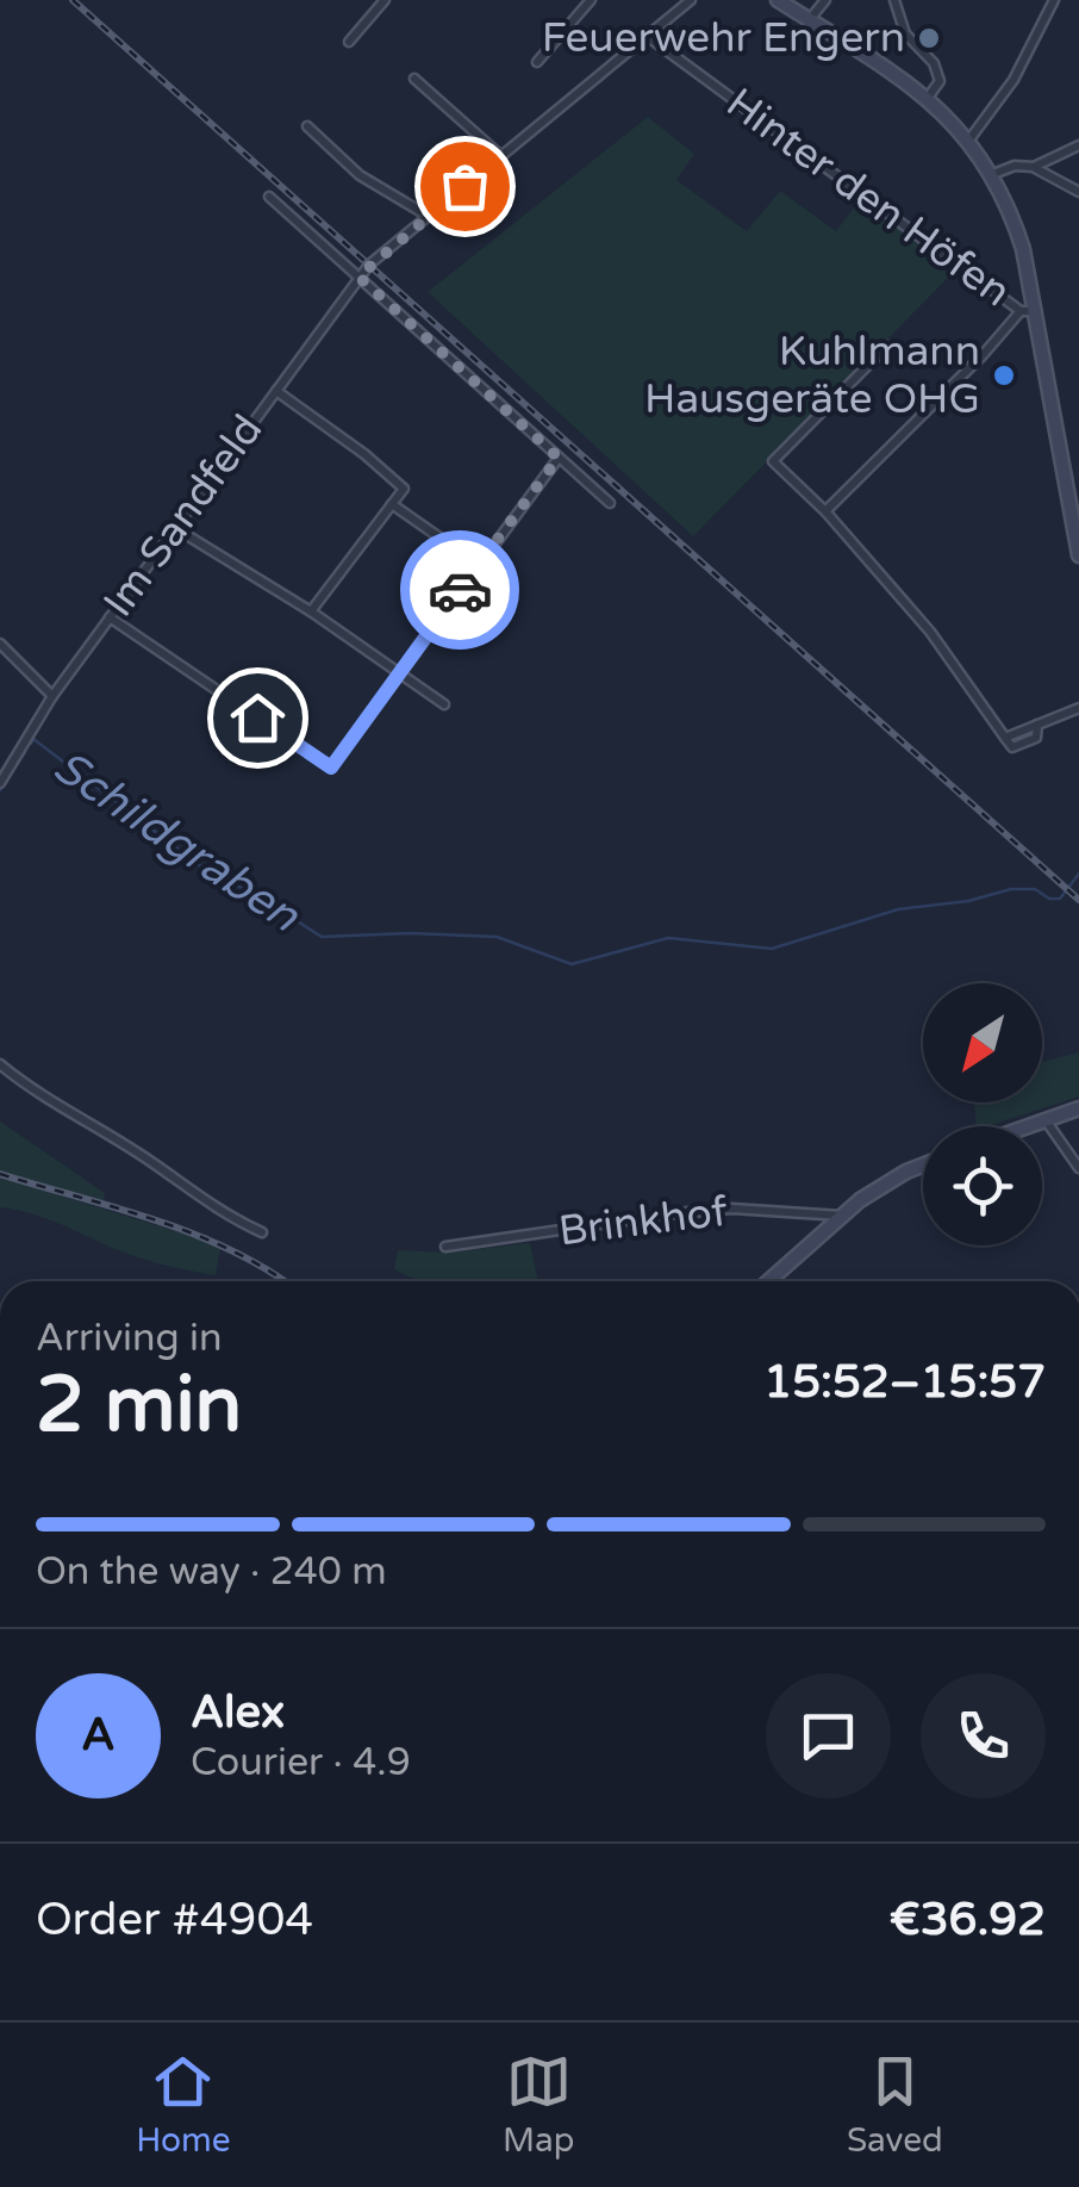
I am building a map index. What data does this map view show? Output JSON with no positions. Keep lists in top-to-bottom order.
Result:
{
  "streets": {
    "street": ["Hinter den Höfen", "Im Sandfeld", "Brinkhof"]
  },
  "crossings": [
    ["Hinter den Höfen", "Im Sandfeld"]
  ],
  "water": ["Schildgraben"],
  "places": ["Feuerwehr Engern", "Kuhlmann Hausgeräte OHG"],
  "north": "bottom left",
  "page": {
    "heading": ["2 min", "Arriving in", "15:52–15:57"],
    "panel": [
      "Alex",
      "Courier · 4.9",
      "Order #4904",
      "€36.92"
    ],
    "bar": "On the way · 240 m",
    "round": "A",
    "tabs": ["Home", "Map", "Saved"]
  }
}
